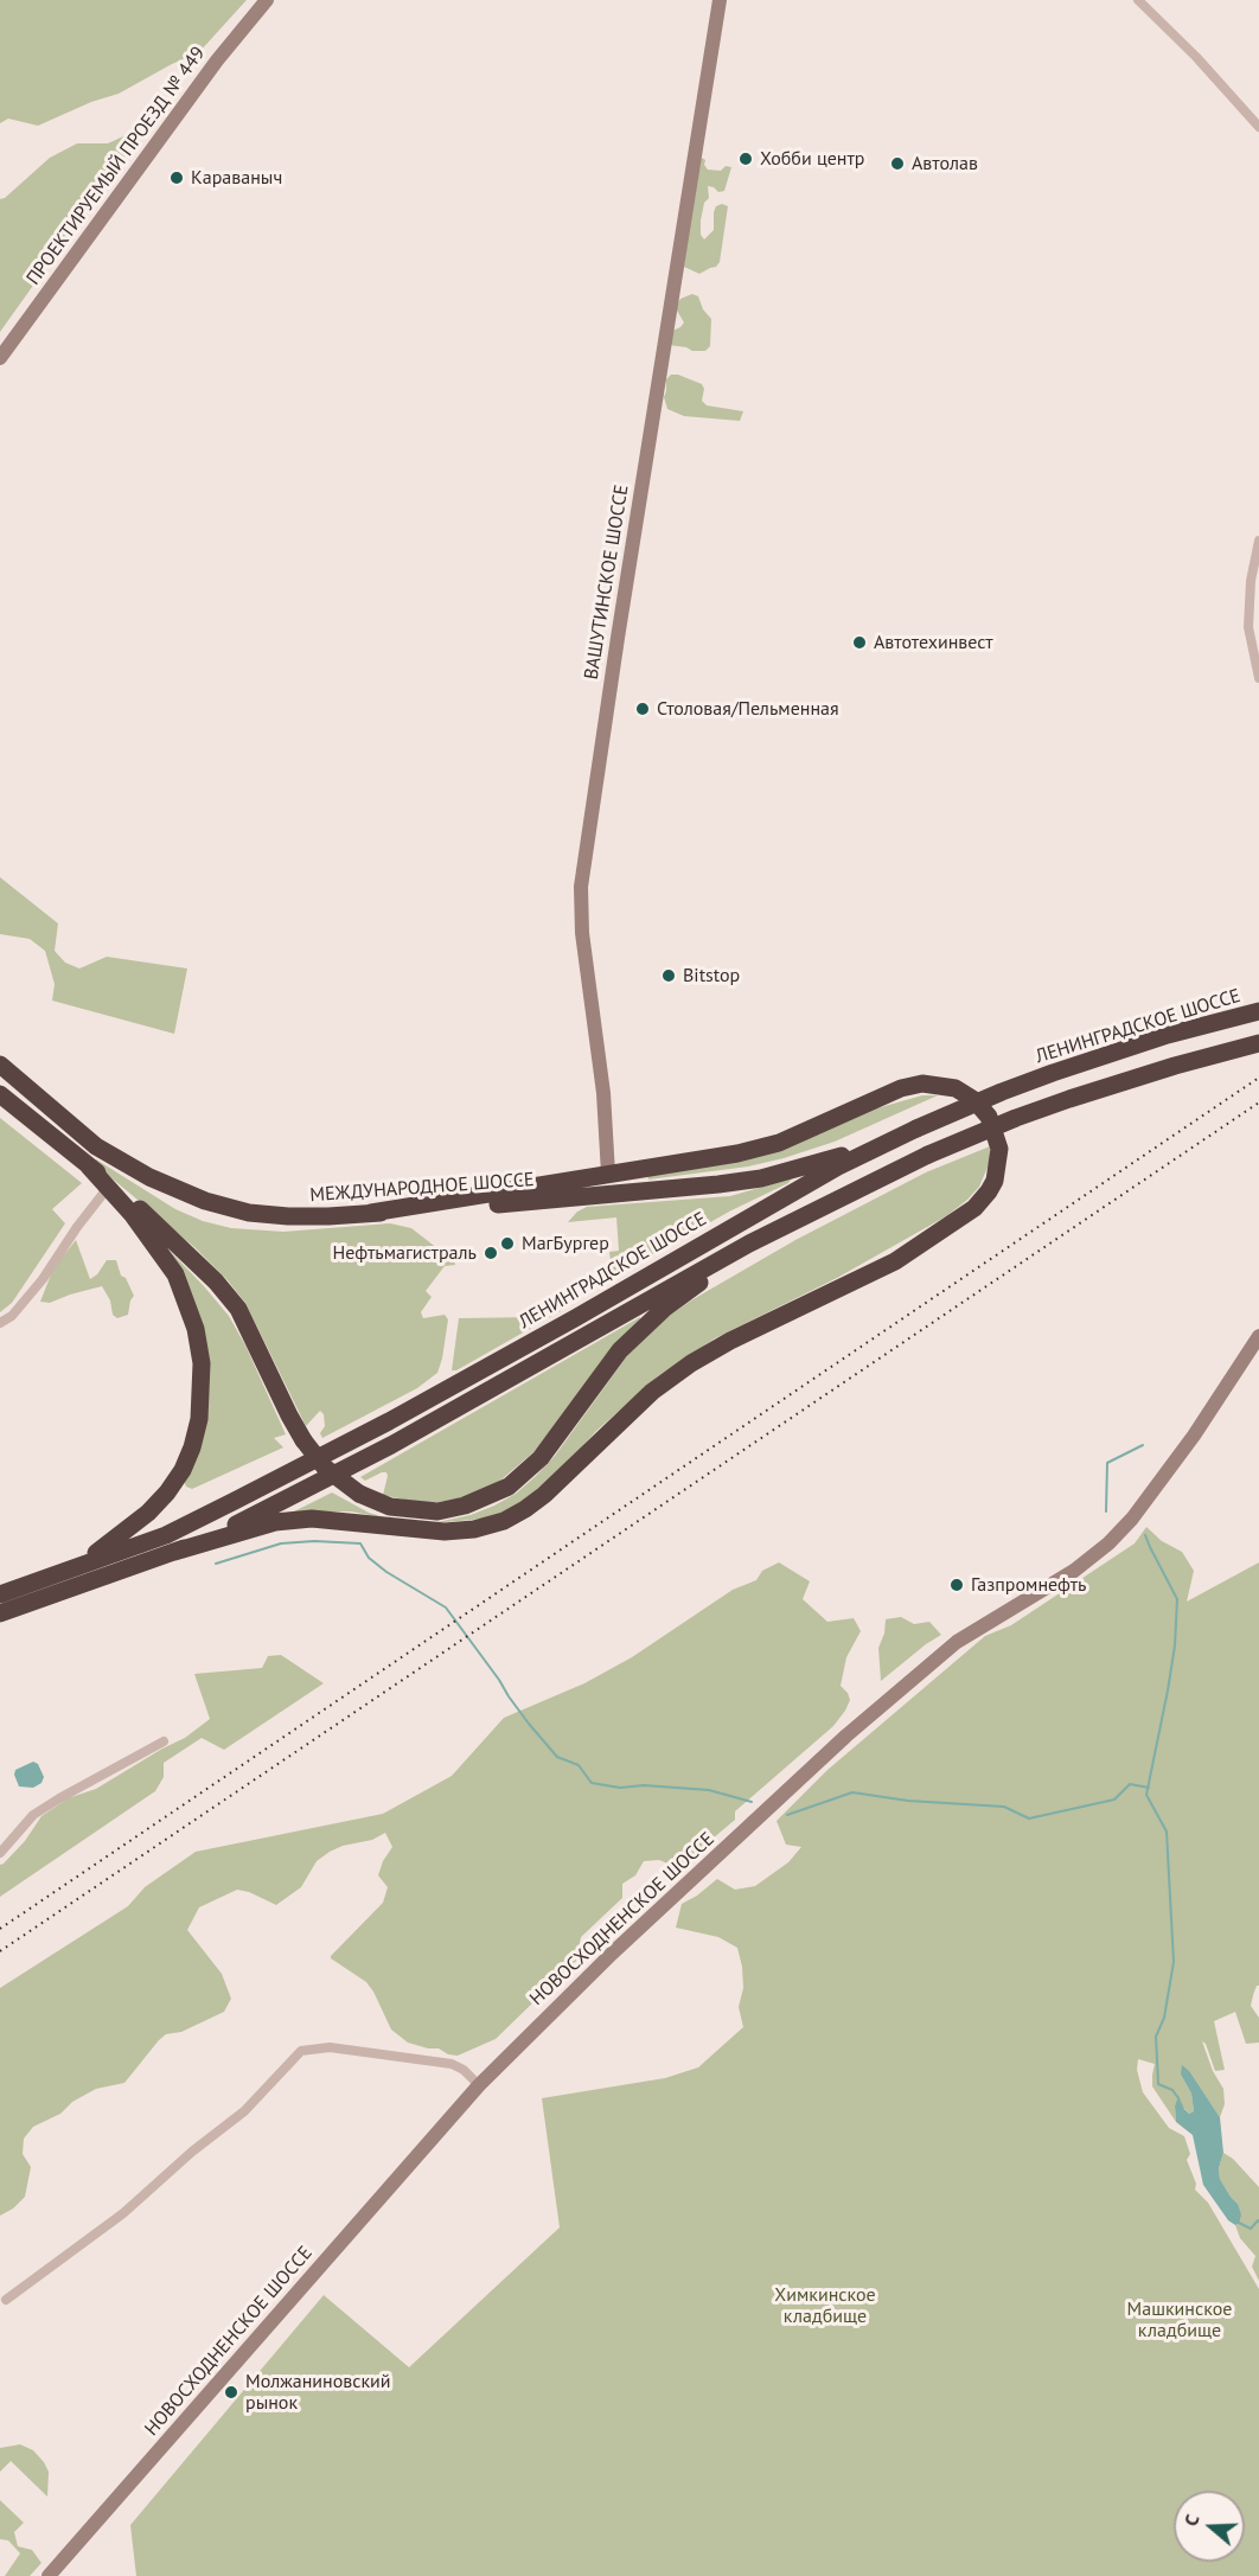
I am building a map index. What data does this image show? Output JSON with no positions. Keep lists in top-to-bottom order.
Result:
{
  "streets": {
    "highway": ["ЛЕНИНГРАДСКОЕ ШОССЕ", "МЕЖДУНАРОДНОЕ ШОССЕ"],
    "main road": ["ПРОЕКТИРУЕМЫЙ ПРОЕЗД № 449", "ВАШУТИНСКОЕ ШОССЕ", "НОВОСХОДНЕНСКОЕ ШОССЕ"]
  },
  "crossings": [
    ["ЛЕНИНГРАДСКОЕ ШОССЕ", "МЕЖДУНАРОДНОЕ ШОССЕ"]
  ],
  "parks": ["Химкинское кладбище", "Машкинское кладбище"],
  "places": [
    "Хобби центр",
    "Автолав",
    "Караваныч",
    "Автотехинвест",
    "Столовая/Пельменная",
    "Bitstop",
    "МагБургер",
    "Нефтьмагистраль",
    "Газпромнефть",
    "Молжаниновский рынок"
  ],
  "north": "left"
}
